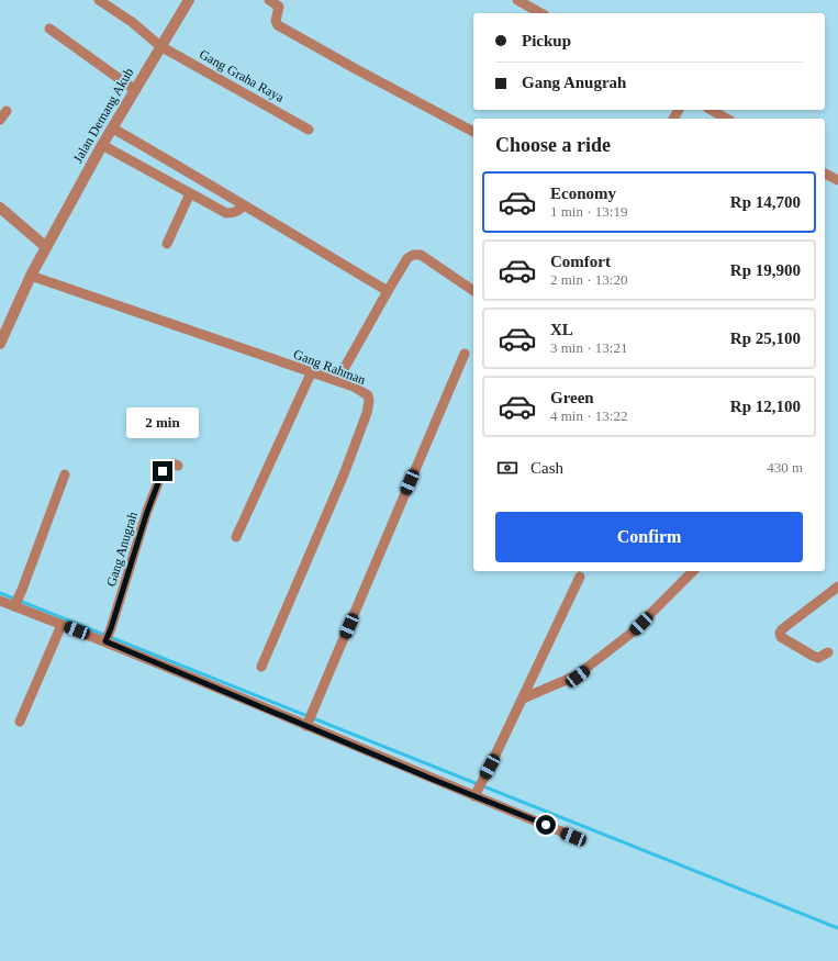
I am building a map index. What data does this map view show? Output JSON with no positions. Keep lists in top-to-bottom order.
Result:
{
  "streets": {
    "street": [
      "Gang Graha Raya",
      "Jalan Demang Akub",
      "Gang Rahman",
      "Gang Anugrah"
    ]
  },
  "crossings": [
    ["Gang Graha Raya", "Jalan Demang Akub"],
    ["Jalan Demang Akub", "Gang Rahman"]
  ],
  "page": {
    "banner": ["Pickup", "Gang Anugrah"],
    "heading": "Choose a ride",
    "list": [
      {
        "name": "Economy",
        "note": "1 min · 13:19",
        "value": "Rp 14,700"
      },
      {
        "name": "Comfort",
        "note": "2 min · 13:20",
        "value": "Rp 19,900"
      },
      {
        "name": "XL",
        "note": "3 min · 13:21",
        "value": "Rp 25,100"
      },
      {
        "name": "Green",
        "note": "4 min · 13:22",
        "value": "Rp 12,100"
      }
    ],
    "bubble": "2 min",
    "pay": ["Cash", "430 m"],
    "buttons": "Confirm"
  }
}
